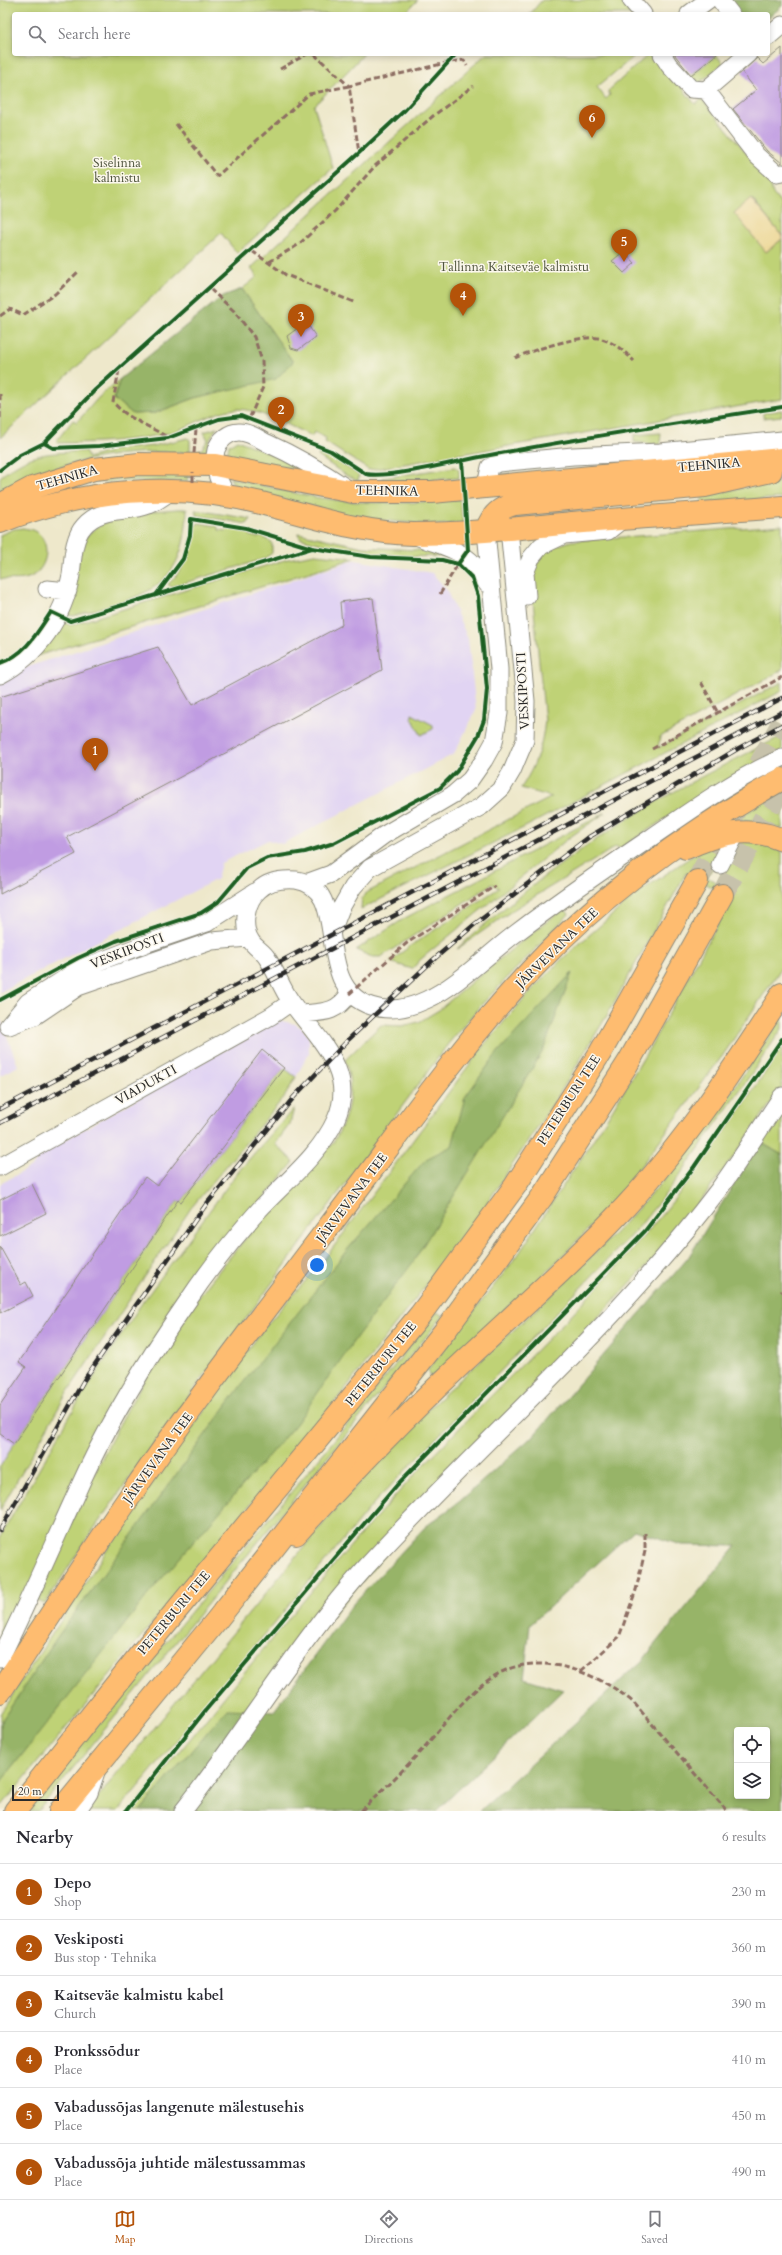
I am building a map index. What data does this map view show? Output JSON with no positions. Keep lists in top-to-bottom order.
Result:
{
  "streets": {
    "main road": ["TEHNIKA", "JÄRVEVANA TEE", "PETERBURI TEE"],
    "street": ["VESKIPOSTI", "VIADUKTI"]
  },
  "crossings": [
    ["TEHNIKA", "VESKIPOSTI"]
  ],
  "parks": ["Siselinna kalmistu", "Tallinna Kaitseväe kalmistu"],
  "scale_bar": "20 m",
  "page": {
    "search": "Search here",
    "pins": [
      "6",
      "5",
      "4",
      "3",
      "2",
      "1"
    ],
    "scale": "20 m",
    "heading": ["Nearby", "6 results"],
    "list": [
      {
        "mark": "1",
        "name": "Depo",
        "note": "Shop",
        "value": "230 m"
      },
      {
        "mark": "2",
        "name": "Veskiposti",
        "note": "Bus stop · Tehnika",
        "value": "360 m"
      },
      {
        "mark": "3",
        "name": "Kaitseväe kalmistu kabel",
        "note": "Church",
        "value": "390 m"
      },
      {
        "mark": "4",
        "name": "Pronkssõdur",
        "note": "Place",
        "value": "410 m"
      },
      {
        "mark": "5",
        "name": "Vabadussõjas langenute mälestusehis",
        "note": "Place",
        "value": "450 m"
      },
      {
        "mark": "6",
        "name": "Vabadussõja juhtide mälestussammas",
        "note": "Place",
        "value": "490 m"
      }
    ],
    "nav": ["Map", "Directions", "Saved"]
  }
}
